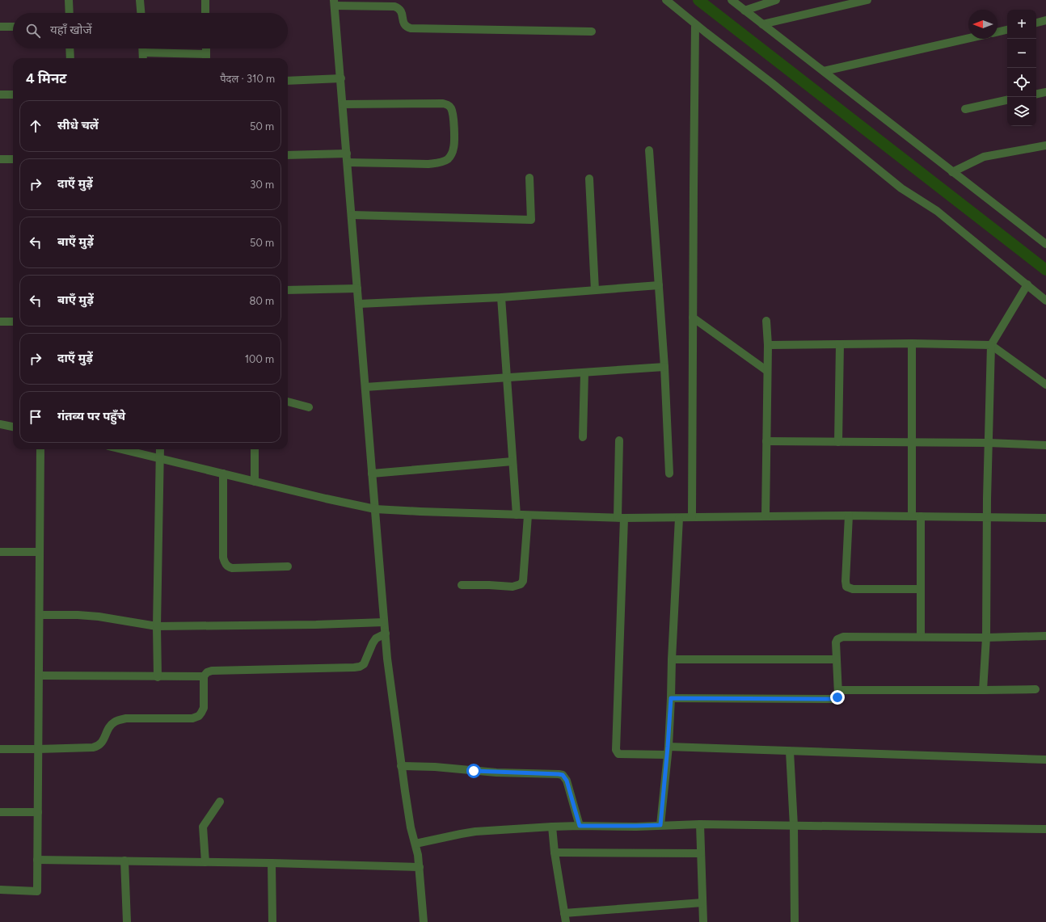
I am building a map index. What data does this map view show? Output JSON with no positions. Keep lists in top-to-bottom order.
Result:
{
  "north": "left",
  "page": {
    "map_buttons": ["+", "−"],
    "search": "यहाँ खोजें",
    "heading": ["4 मिनट", "पैदल · 310 m"],
    "list": [
      ["सीधे चलें", "50 m"],
      ["दाएँ मुड़ें", "30 m"],
      ["बाएँ मुड़ें", "50 m"],
      ["बाएँ मुड़ें", "80 m"],
      ["दाएँ मुड़ें", "100 m"],
      "गंतव्य पर पहुँचे"
    ]
  }
}
